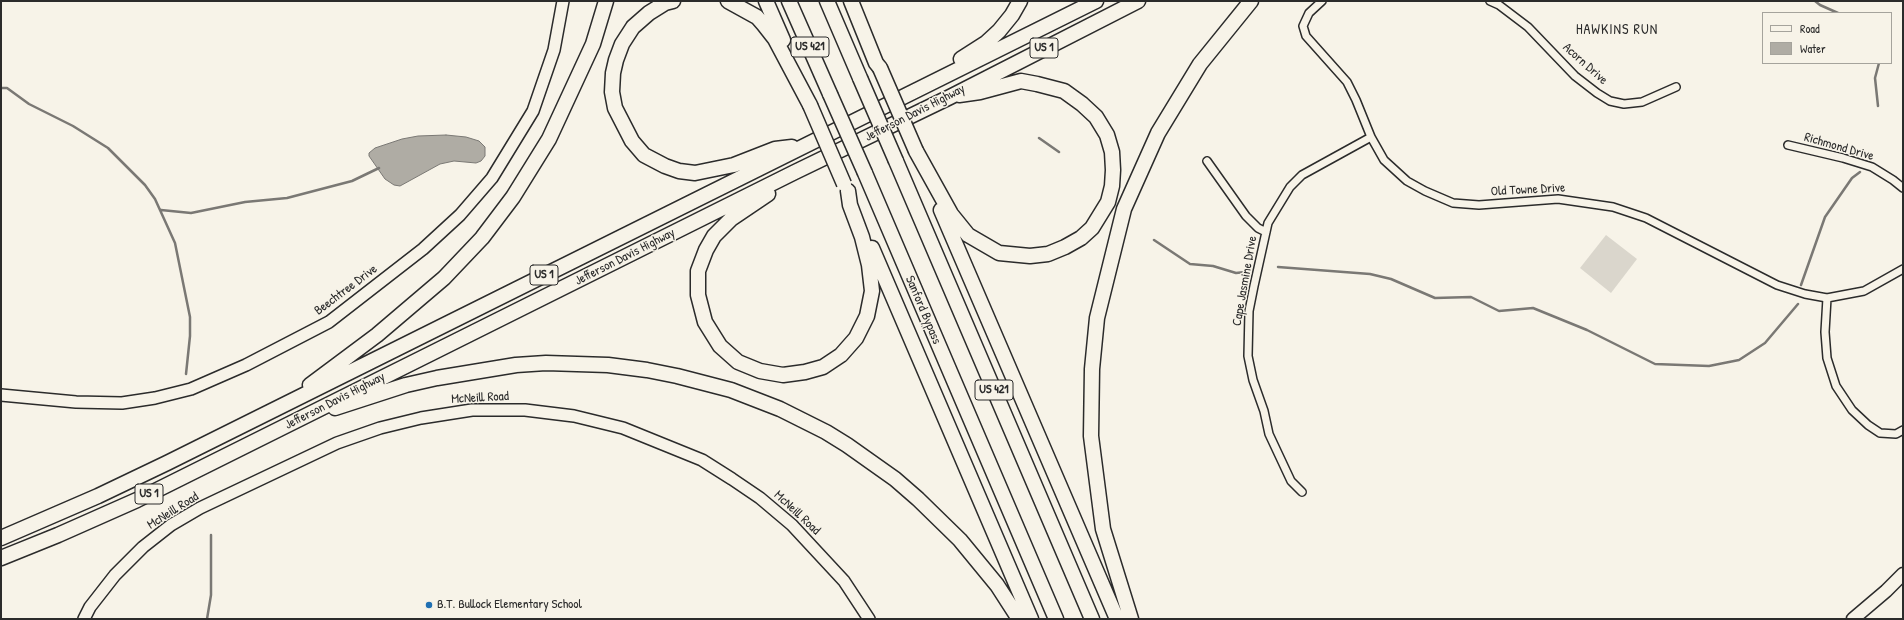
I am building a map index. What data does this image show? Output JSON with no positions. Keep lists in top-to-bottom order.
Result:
{
  "streets": {
    "highway": [
      "US 421",
      "US 1",
      "Jefferson Davis Highway",
      "Sanford Bypass"
    ],
    "street": [
      "Acorn Drive",
      "Richmond Drive",
      "Old Towne Drive",
      "Cape Jasmine Drive",
      "Beechtree Drive",
      "McNeill Road"
    ]
  },
  "crossings": [
    ["Old Towne Drive", "Cape Jasmine Drive"]
  ],
  "districts": ["HAWKINS RUN"],
  "places": ["B.T. Bullock Elementary School"],
  "legend": ["Road", "Water"]
}
